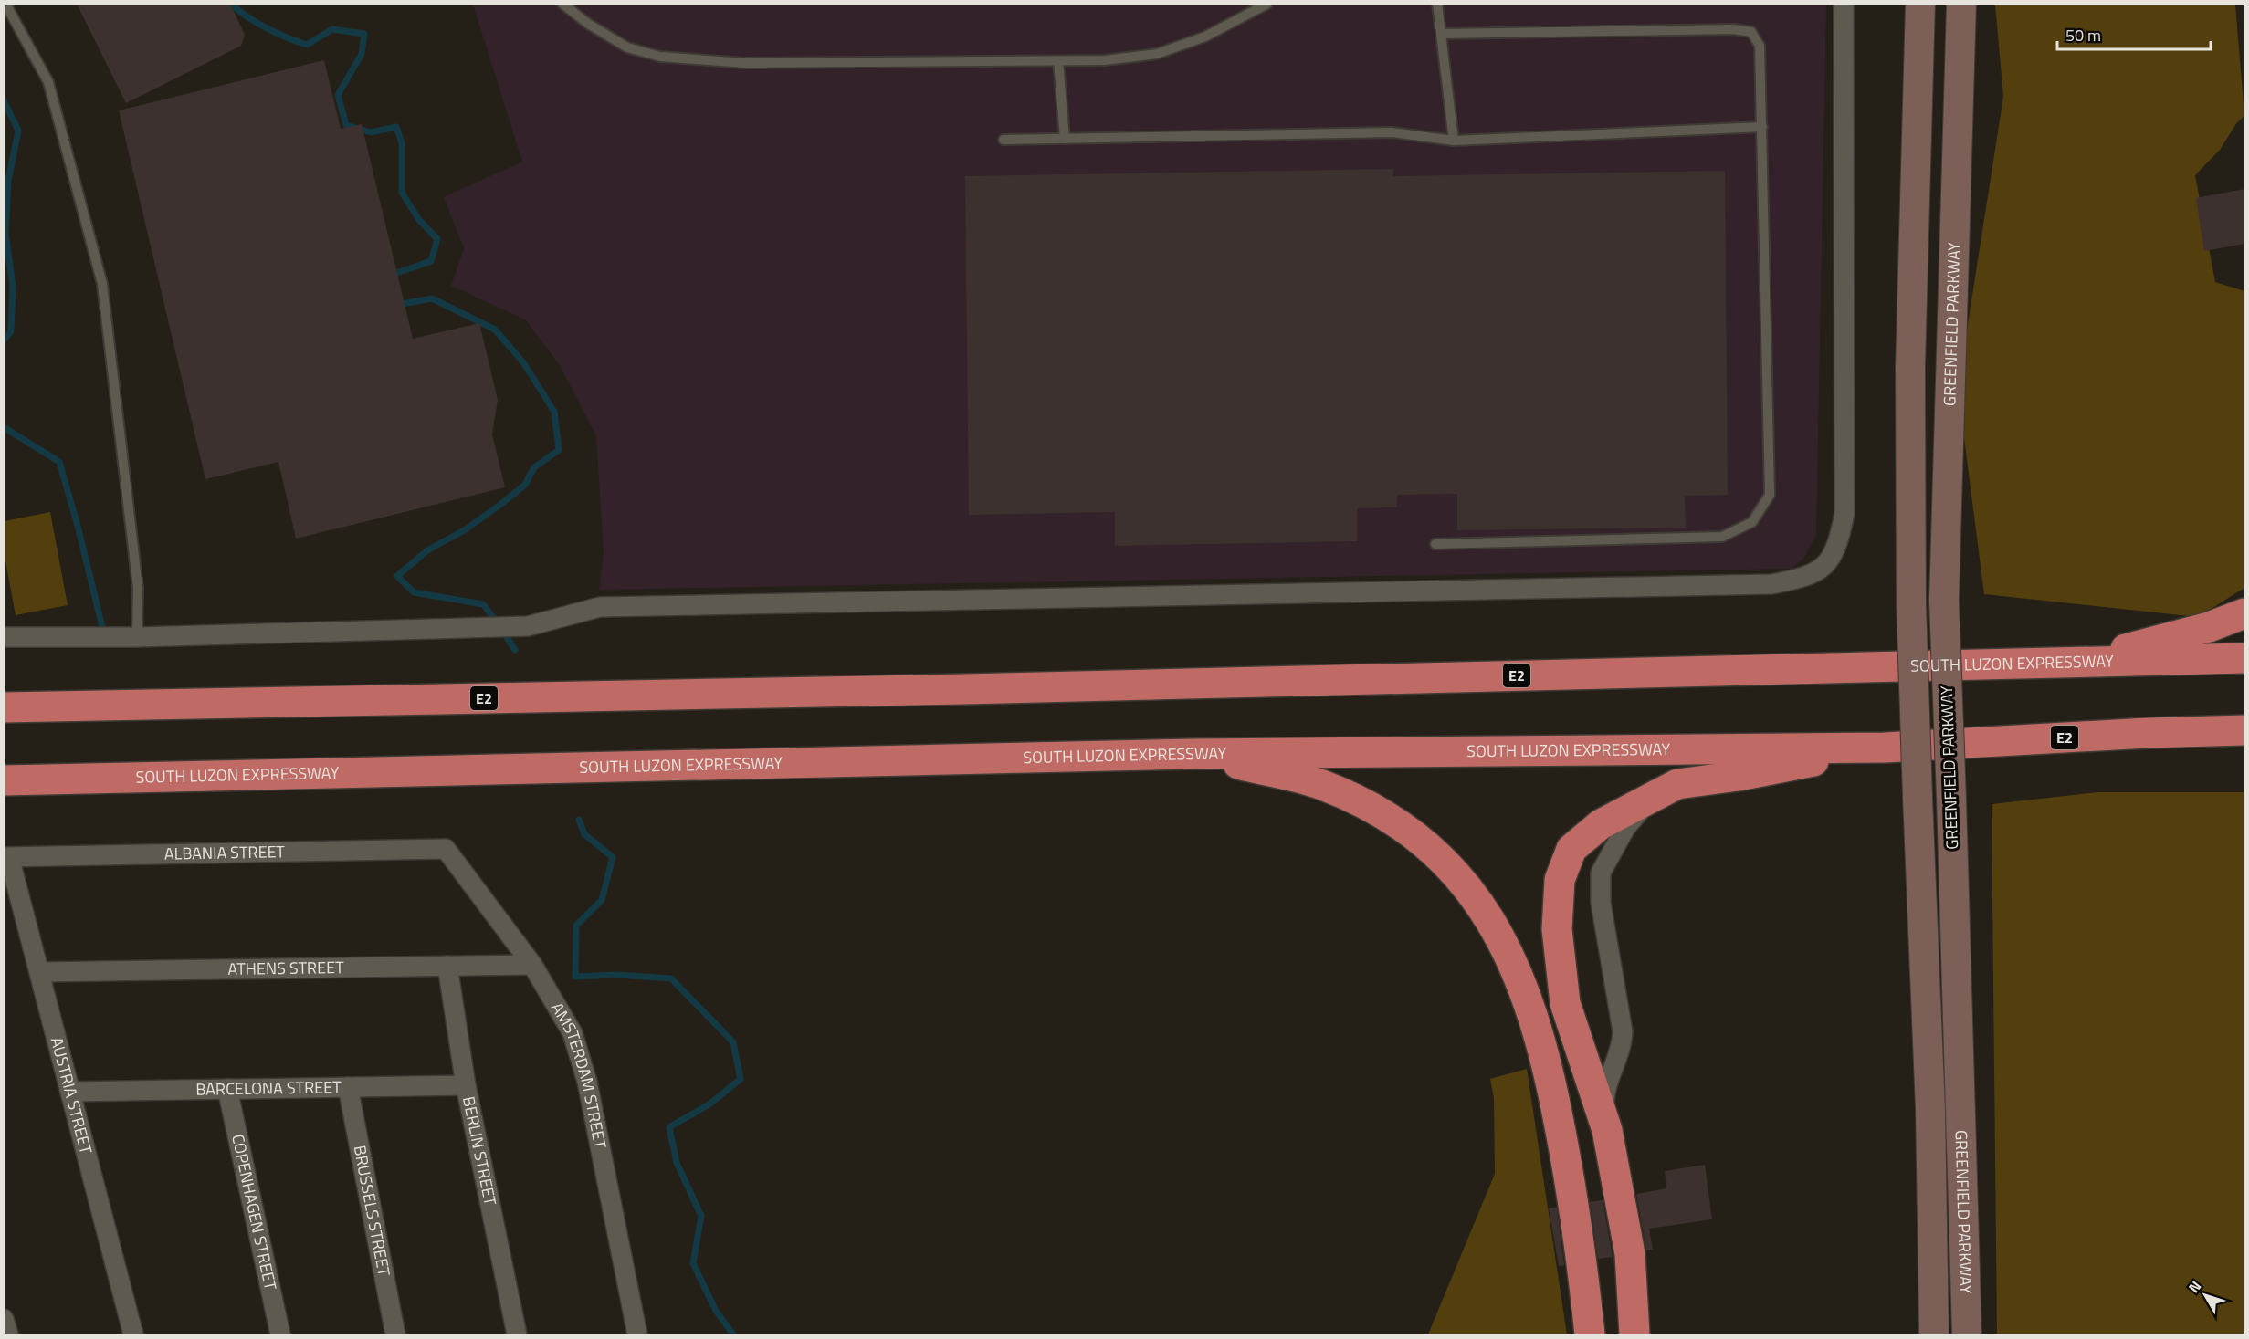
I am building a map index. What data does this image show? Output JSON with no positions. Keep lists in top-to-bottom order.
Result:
{
  "streets": {
    "highway": ["SOUTH LUZON EXPRESSWAY", "E2"],
    "main road": ["GREENFIELD PARKWAY"],
    "street": [
      "ALBANIA STREET",
      "ATHENS STREET",
      "AMSTERDAM STREET",
      "BARCELONA STREET",
      "AUSTRIA STREET",
      "BERLIN STREET",
      "BRUSSELS STREET",
      "COPENHAGEN STREET"
    ]
  },
  "crossings": [
    ["ALBANIA STREET", "AMSTERDAM STREET"],
    ["ALBANIA STREET", "AUSTRIA STREET"],
    ["ATHENS STREET", "AMSTERDAM STREET"],
    ["ATHENS STREET", "AUSTRIA STREET"],
    ["ATHENS STREET", "BERLIN STREET"],
    ["BARCELONA STREET", "AUSTRIA STREET"],
    ["BARCELONA STREET", "BERLIN STREET"],
    ["BARCELONA STREET", "BRUSSELS STREET"],
    ["BARCELONA STREET", "COPENHAGEN STREET"]
  ],
  "scale_bar": "50 m",
  "north": "top left"
}
